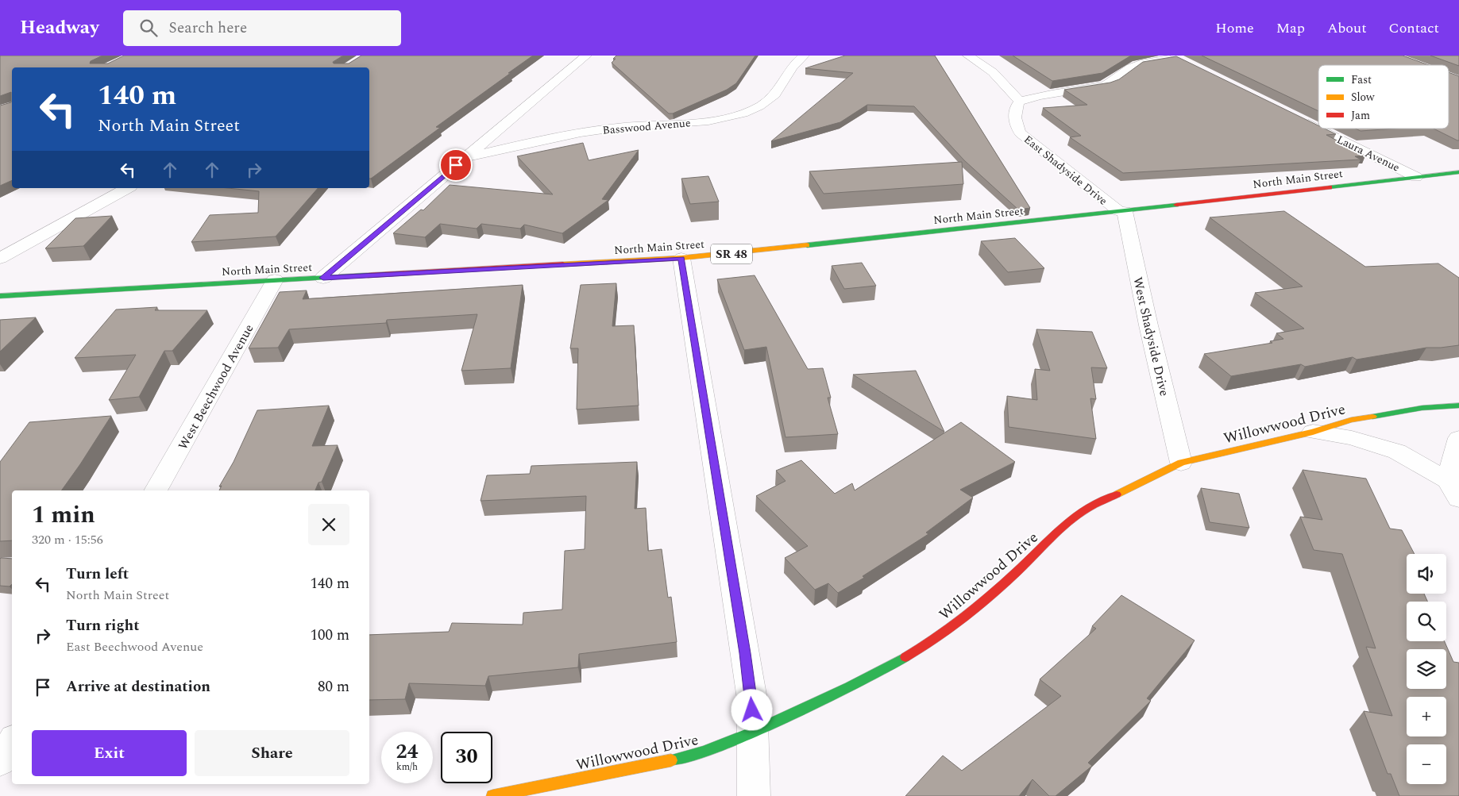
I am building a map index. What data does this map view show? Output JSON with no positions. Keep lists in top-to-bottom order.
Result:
{
  "streets": {
    "main road": ["North Main Street", "SR 48", "Willowwood Drive"],
    "street": [
      "Basswood Avenue",
      "Laura Avenue",
      "East Shadyside Drive",
      "West Shadyside Drive",
      "West Beechwood Avenue"
    ]
  },
  "crossings": [
    ["Laura Avenue", "North Main Street"],
    ["East Shadyside Drive", "North Main Street"],
    ["East Shadyside Drive", "West Shadyside Drive"],
    ["North Main Street", "West Shadyside Drive"],
    ["North Main Street", "West Beechwood Avenue"],
    ["West Shadyside Drive", "Willowwood Drive"]
  ],
  "legend": ["Fast", "Slow", "Jam"],
  "page": {
    "header": "Headway",
    "search": "Search here",
    "nav": [
      "Home",
      "Map",
      "About",
      "Contact"
    ],
    "turn": ["140 m", "North Main Street"],
    "heading": ["1 min", "320 m · 15:56"],
    "map_buttons": ["+", "−"],
    "list": [
      {
        "name": "Turn left",
        "note": "North Main Street",
        "value": "140 m"
      },
      {
        "name": "Turn right",
        "note": "East Beechwood Avenue",
        "value": "100 m"
      },
      {
        "name": "Arrive at destination",
        "value": "80 m"
      }
    ],
    "buttons": ["Exit", "Share"],
    "speed": "24 km/h",
    "limit": "30"
  }
}
